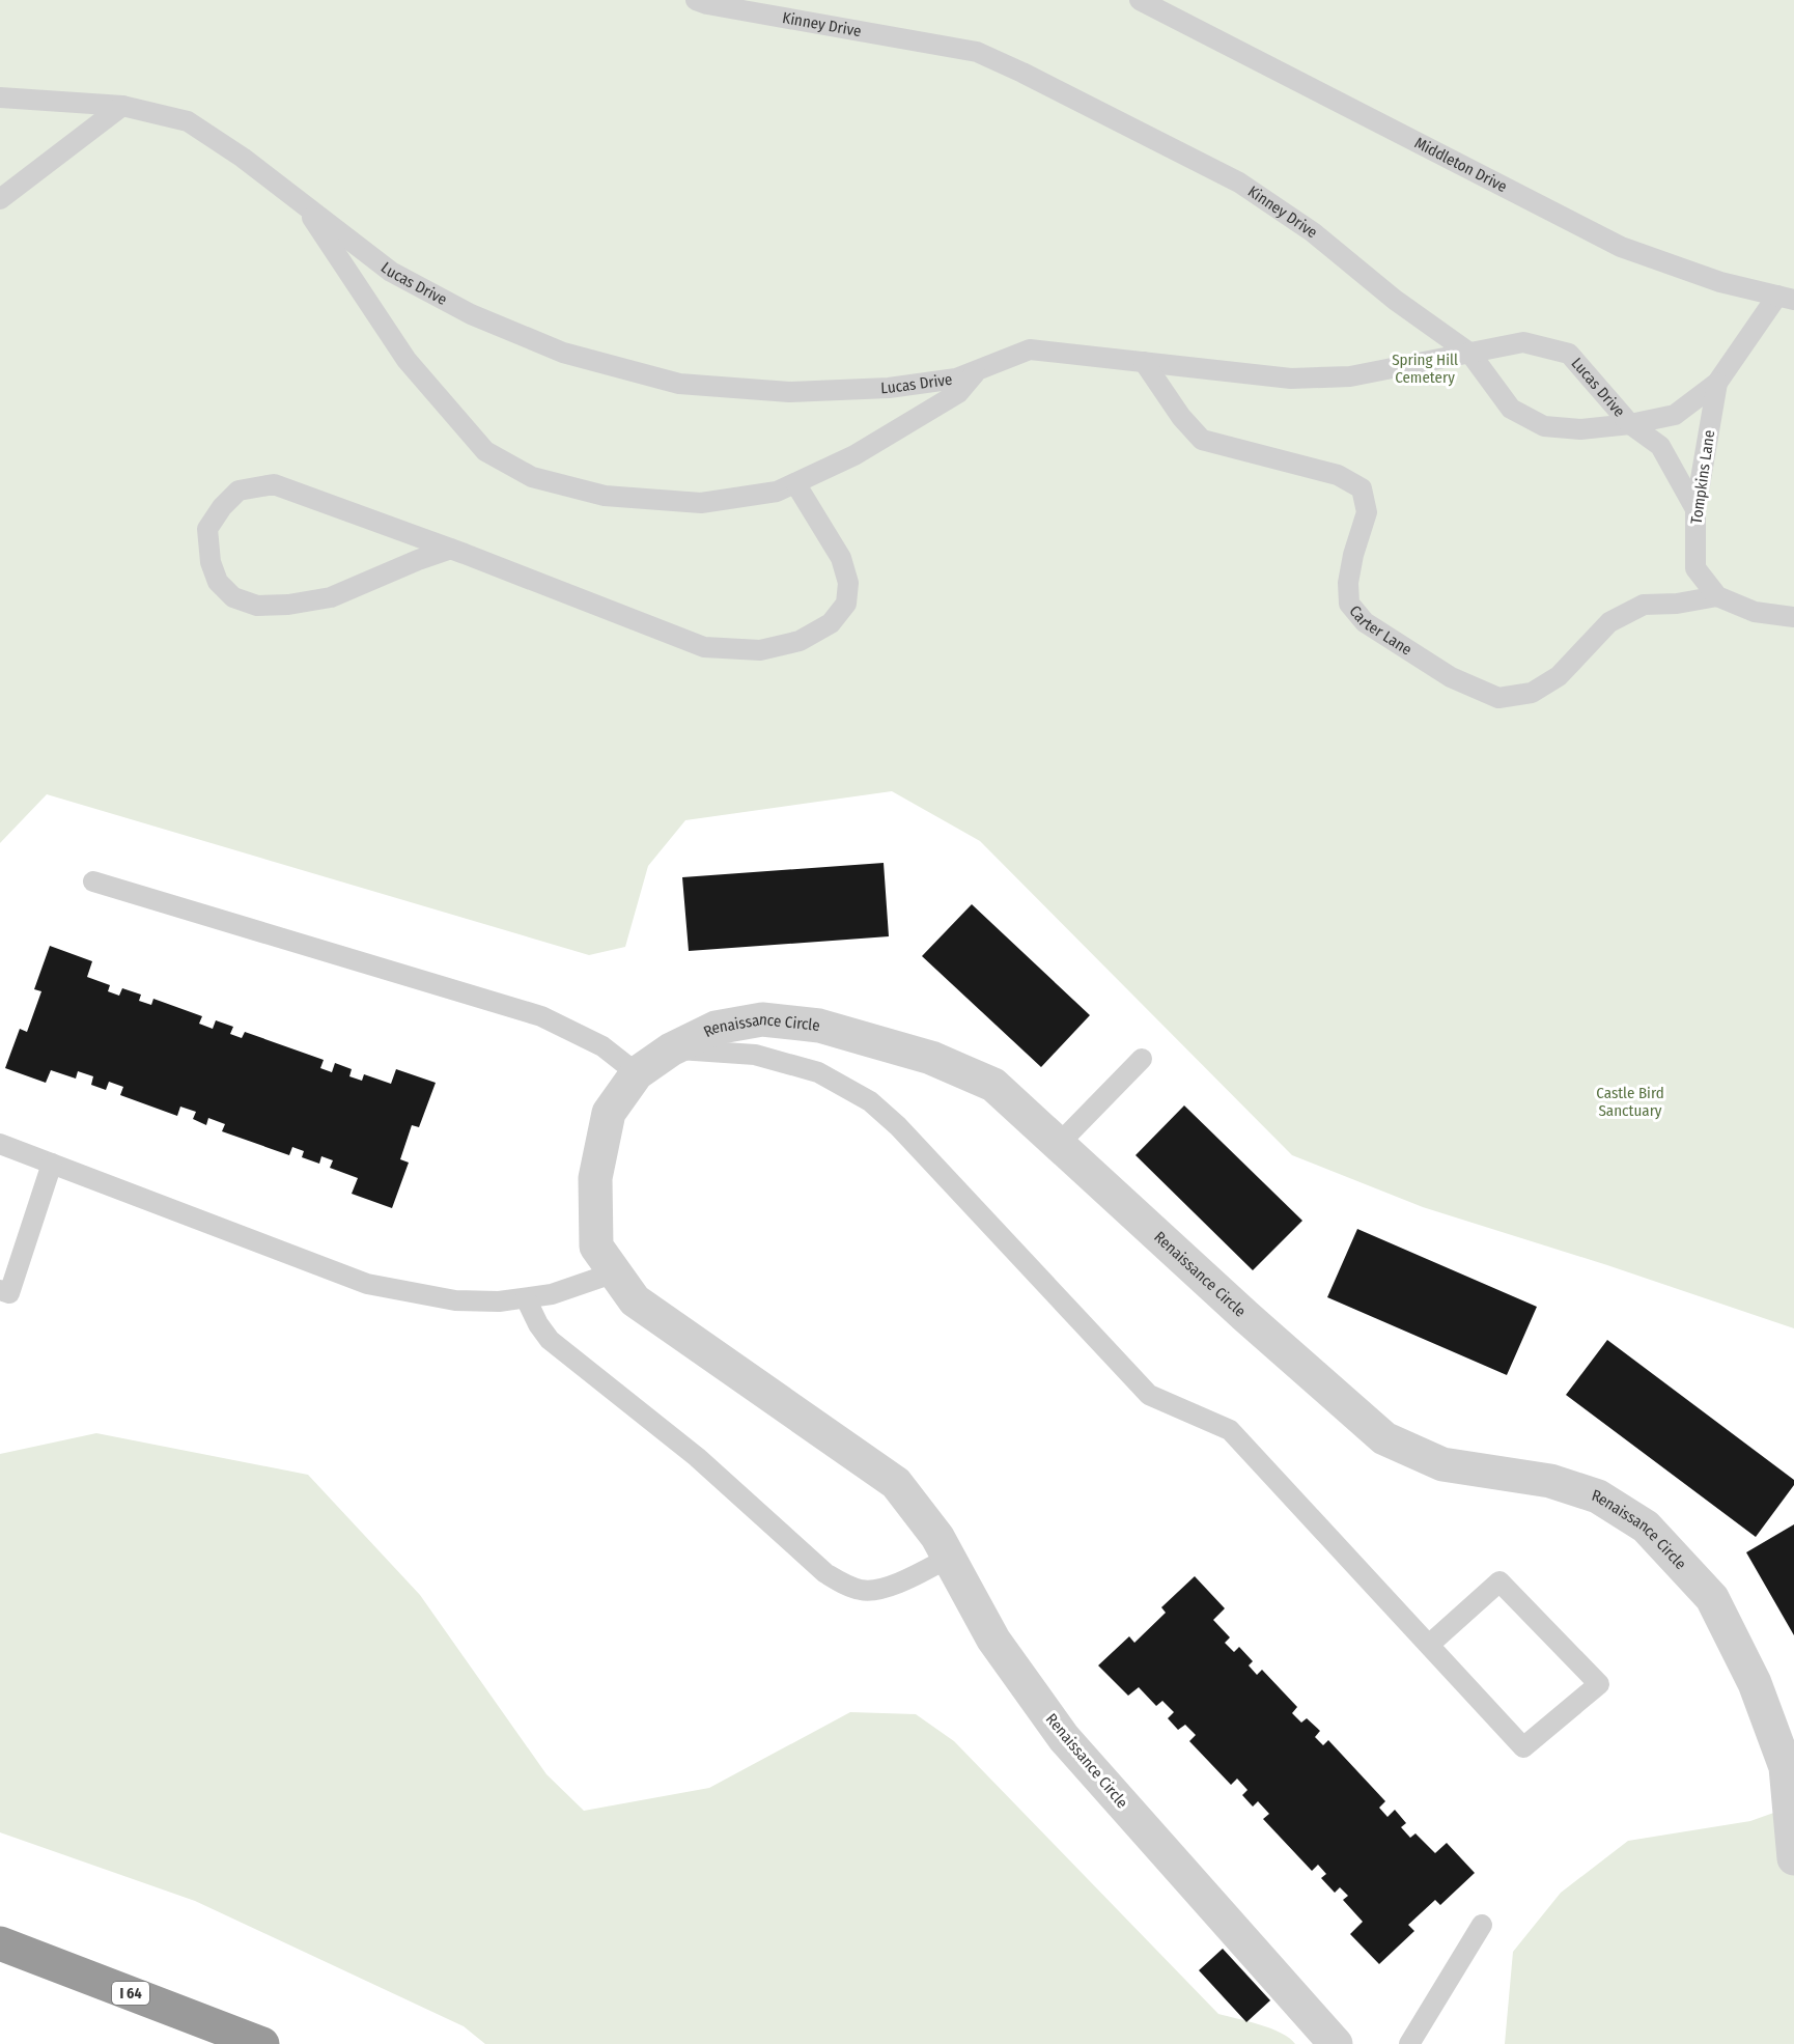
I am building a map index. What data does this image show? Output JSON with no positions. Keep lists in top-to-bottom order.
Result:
{
  "streets": {
    "highway": ["I 64"],
    "street": ["Renaissance Circle"],
    "lane": [
      "Kinney Drive",
      "Middleton Drive",
      "Lucas Drive",
      "Tompkins Lane",
      "Carter Lane"
    ]
  },
  "crossings": [
    ["Kinney Drive", "Middleton Drive"],
    ["Kinney Drive", "Lucas Drive"],
    ["Kinney Drive", "Tompkins Lane"],
    ["Lucas Drive", "Tompkins Lane"],
    ["Lucas Drive", "Carter Lane"],
    ["Tompkins Lane", "Carter Lane"]
  ],
  "parks": ["Spring Hill Cemetery", "Castle Bird Sanctuary"]
}
